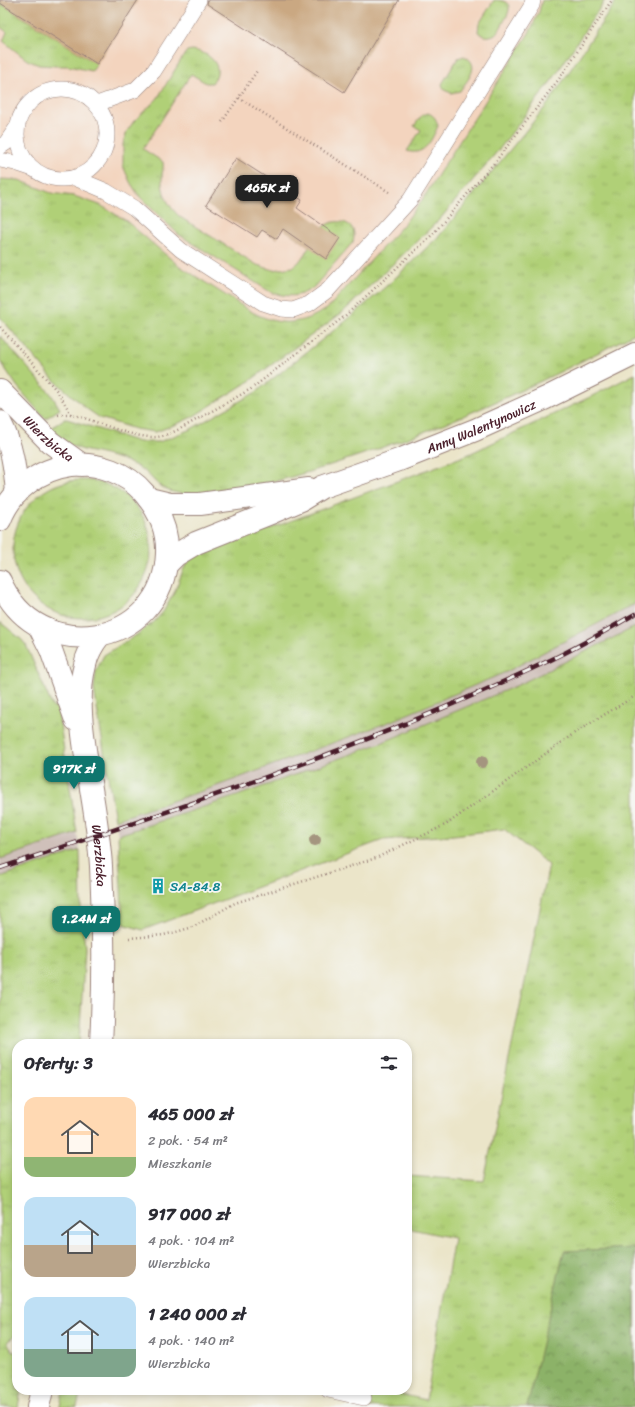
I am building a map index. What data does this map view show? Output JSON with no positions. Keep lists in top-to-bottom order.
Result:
{
  "streets": {
    "main road": ["Anny Walentynowicz", "Wierzbicka"]
  },
  "places": {
    "building": ["SA-84.8"]
  },
  "page": {
    "price": ["465K zł", "917K zł", "1.24M zł"],
    "heading": "Oferty: 3",
    "list": [
      {
        "name": "465 000 zł",
        "note": "2 pok. · 54 m² · Mieszkanie"
      },
      {
        "name": "917 000 zł",
        "note": "4 pok. · 104 m² · Wierzbicka"
      },
      {
        "name": "1 240 000 zł",
        "note": "4 pok. · 140 m² · Wierzbicka"
      }
    ]
  }
}
